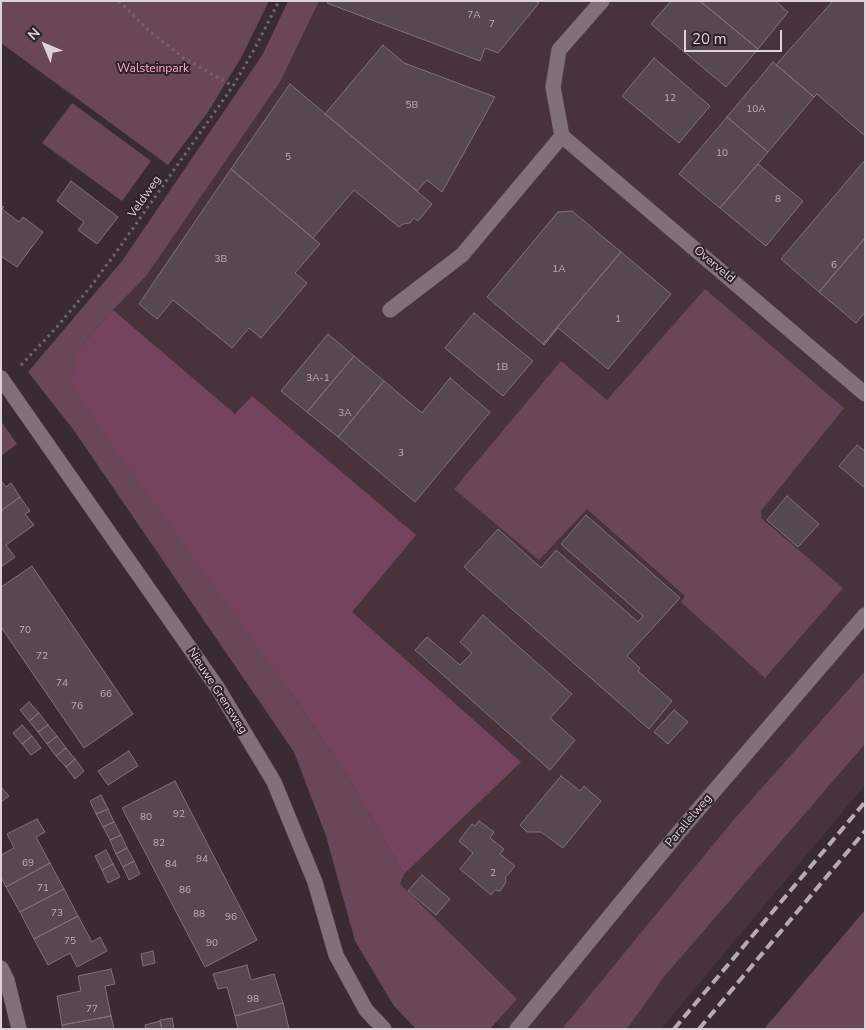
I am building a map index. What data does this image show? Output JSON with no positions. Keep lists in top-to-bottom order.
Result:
{
  "streets": {
    "street": ["Overveld", "Nieuwe Grensweg", "Parallelweg"],
    "path": ["Veldweg"]
  },
  "crossings": [
    ["Veldweg", "Nieuwe Grensweg"]
  ],
  "parks": ["Walsteinpark"],
  "house_numbers": [
    "7A",
    "7",
    "12",
    "5B",
    "10A",
    "10",
    "5",
    "8",
    "3B",
    "6",
    "1A",
    "1",
    "1B",
    "3A-1",
    "3A",
    "3",
    "70",
    "72",
    "74",
    "66",
    "76",
    "92",
    "80",
    "82",
    "94",
    "69",
    "84",
    "2",
    "71",
    "86",
    "73",
    "88",
    "96",
    "75",
    "90",
    "98",
    "77"
  ],
  "scale_bar": "20 m",
  "north": "top left"
}
